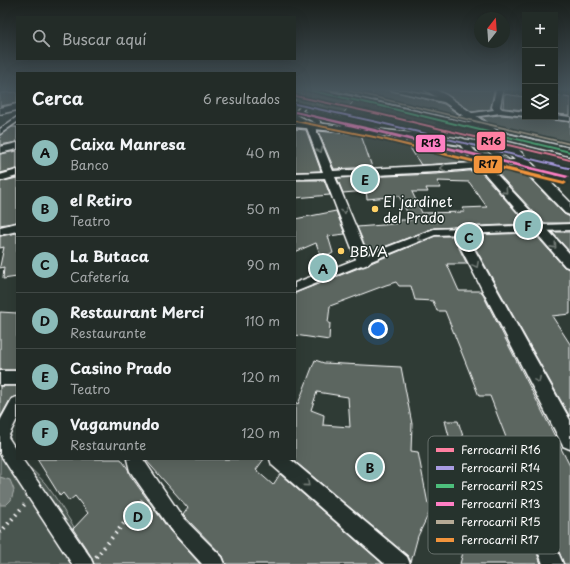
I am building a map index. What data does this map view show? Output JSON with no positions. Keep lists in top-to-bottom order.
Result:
{
  "places": ["El jardinet del Prado", "BBVA"],
  "lines": [
    "rail line R16",
    "rail line R14",
    "rail line R2S",
    "rail line R13",
    "rail line R15",
    "rail line R17"
  ],
  "legend": [
    "Ferrocarril R16",
    "Ferrocarril R14",
    "Ferrocarril R2S",
    "Ferrocarril R13",
    "Ferrocarril R15",
    "Ferrocarril R17"
  ],
  "north": "top",
  "page": {
    "map_buttons": ["+", "−"],
    "search": "Buscar aquí",
    "heading": ["Cerca", "6 resultados"],
    "list": [
      {
        "mark": "A",
        "name": "Caixa Manresa",
        "note": "Banco",
        "value": "40 m"
      },
      {
        "mark": "B",
        "name": "el Retiro",
        "note": "Teatro",
        "value": "50 m"
      },
      {
        "mark": "C",
        "name": "La Butaca",
        "note": "Cafetería",
        "value": "90 m"
      },
      {
        "mark": "D",
        "name": "Restaurant Merci",
        "note": "Restaurante",
        "value": "110 m"
      },
      {
        "mark": "E",
        "name": "Casino Prado",
        "note": "Teatro",
        "value": "120 m"
      },
      {
        "mark": "F",
        "name": "Vagamundo",
        "note": "Restaurante",
        "value": "120 m"
      }
    ],
    "pins": [
      "E",
      "F",
      "C",
      "A",
      "B",
      "D"
    ]
  }
}
